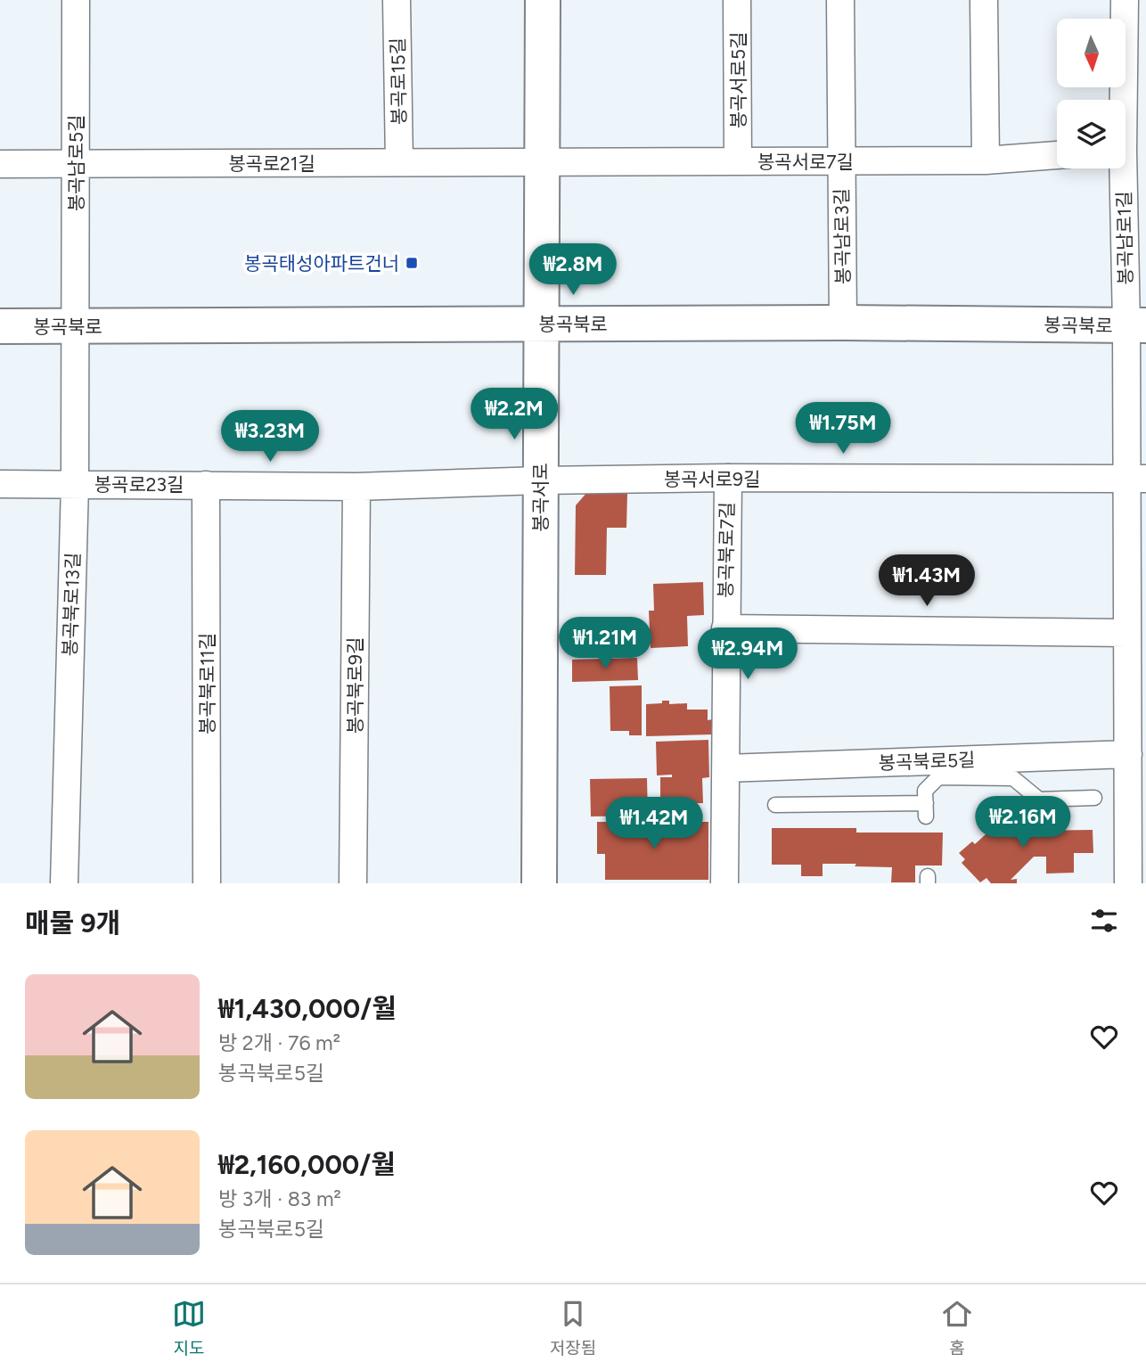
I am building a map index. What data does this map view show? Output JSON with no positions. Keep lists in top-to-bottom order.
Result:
{
  "streets": {
    "street": [
      "봉곡서로5길",
      "봉곡로15길",
      "봉곡서로7길",
      "봉곡남로5길",
      "봉곡로21길",
      "봉곡남로3길",
      "봉곡남로1길",
      "봉곡북로",
      "봉곡서로9길",
      "봉곡로23길",
      "봉곡서로",
      "봉곡북로7길",
      "봉곡북로13길",
      "봉곡북로11길",
      "봉곡북로9길",
      "봉곡북로5길"
    ]
  },
  "crossings": [
    ["봉곡서로5길", "봉곡서로7길"],
    ["봉곡로15길", "봉곡로21길"],
    ["봉곡서로7길", "봉곡로21길"],
    ["봉곡서로7길", "봉곡남로3길"],
    ["봉곡서로7길", "봉곡서로"],
    ["봉곡남로5길", "봉곡로21길"],
    ["봉곡남로5길", "봉곡북로"],
    ["봉곡남로5길", "봉곡북로13길"],
    ["봉곡로21길", "봉곡서로"],
    ["봉곡남로3길", "봉곡북로"],
    ["봉곡남로1길", "봉곡북로"],
    ["봉곡북로", "봉곡서로"],
    ["봉곡북로", "봉곡북로13길"],
    ["봉곡서로9길", "봉곡로23길"],
    ["봉곡서로9길", "봉곡서로"],
    ["봉곡서로9길", "봉곡북로7길"],
    ["봉곡로23길", "봉곡서로"],
    ["봉곡로23길", "봉곡북로13길"],
    ["봉곡로23길", "봉곡북로11길"],
    ["봉곡로23길", "봉곡북로9길"],
    ["봉곡북로7길", "봉곡북로5길"]
  ],
  "places": {
    "transit": ["봉곡태성아파트건너"]
  },
  "north": "bottom",
  "page": {
    "price": [
      "₩2.8M",
      "₩2.2M",
      "₩1.75M",
      "₩3.23M",
      "₩1.43M",
      "₩1.21M",
      "₩2.94M",
      "₩2.16M",
      "₩1.42M"
    ],
    "heading": "매물 9개",
    "list": [
      {
        "name": "₩1,430,000/월",
        "note": "방 2개 · 76 m² · 봉곡북로5길"
      },
      {
        "name": "₩2,160,000/월",
        "note": "방 3개 · 83 m² · 봉곡북로5길"
      }
    ],
    "tabs": ["지도", "저장됨", "홈"]
  }
}
